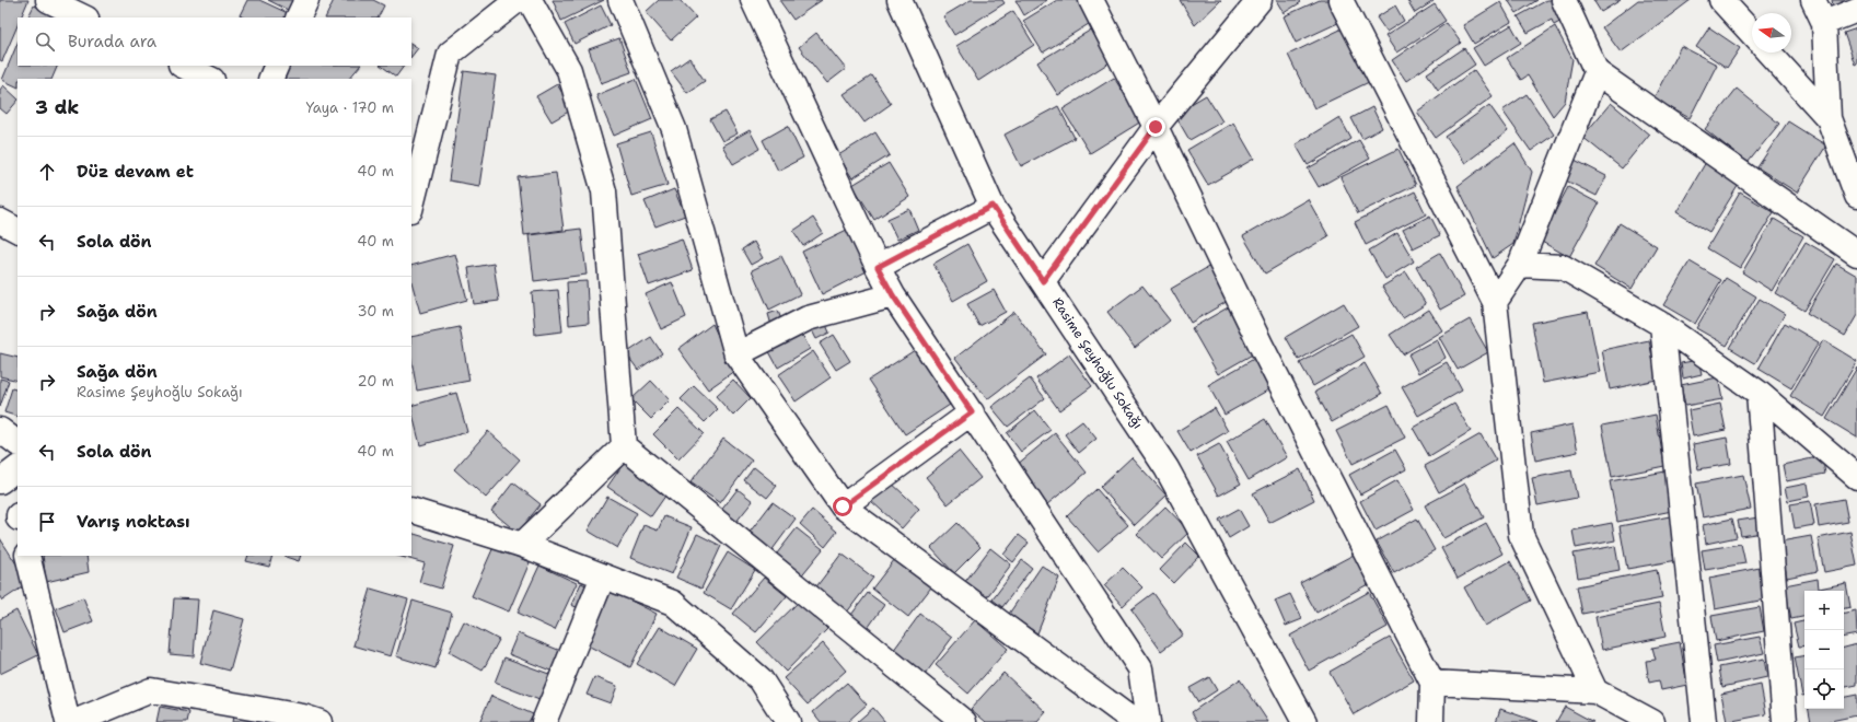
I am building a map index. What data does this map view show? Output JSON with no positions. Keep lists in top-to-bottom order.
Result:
{
  "streets": {
    "street": ["Rasime Şeyhoğlu Sokağı"]
  },
  "north": "left",
  "page": {
    "search": "Burada ara",
    "heading": ["3 dk", "Yaya · 170 m"],
    "list": [
      ["Düz devam et", "40 m"],
      ["Sola dön", "40 m"],
      ["Sağa dön", "30 m"],
      ["Sağa dön", "Rasime Şeyhoğlu Sokağı", "20 m"],
      ["Sola dön", "40 m"],
      "Varış noktası"
    ],
    "map_buttons": ["+", "−"]
  }
}
